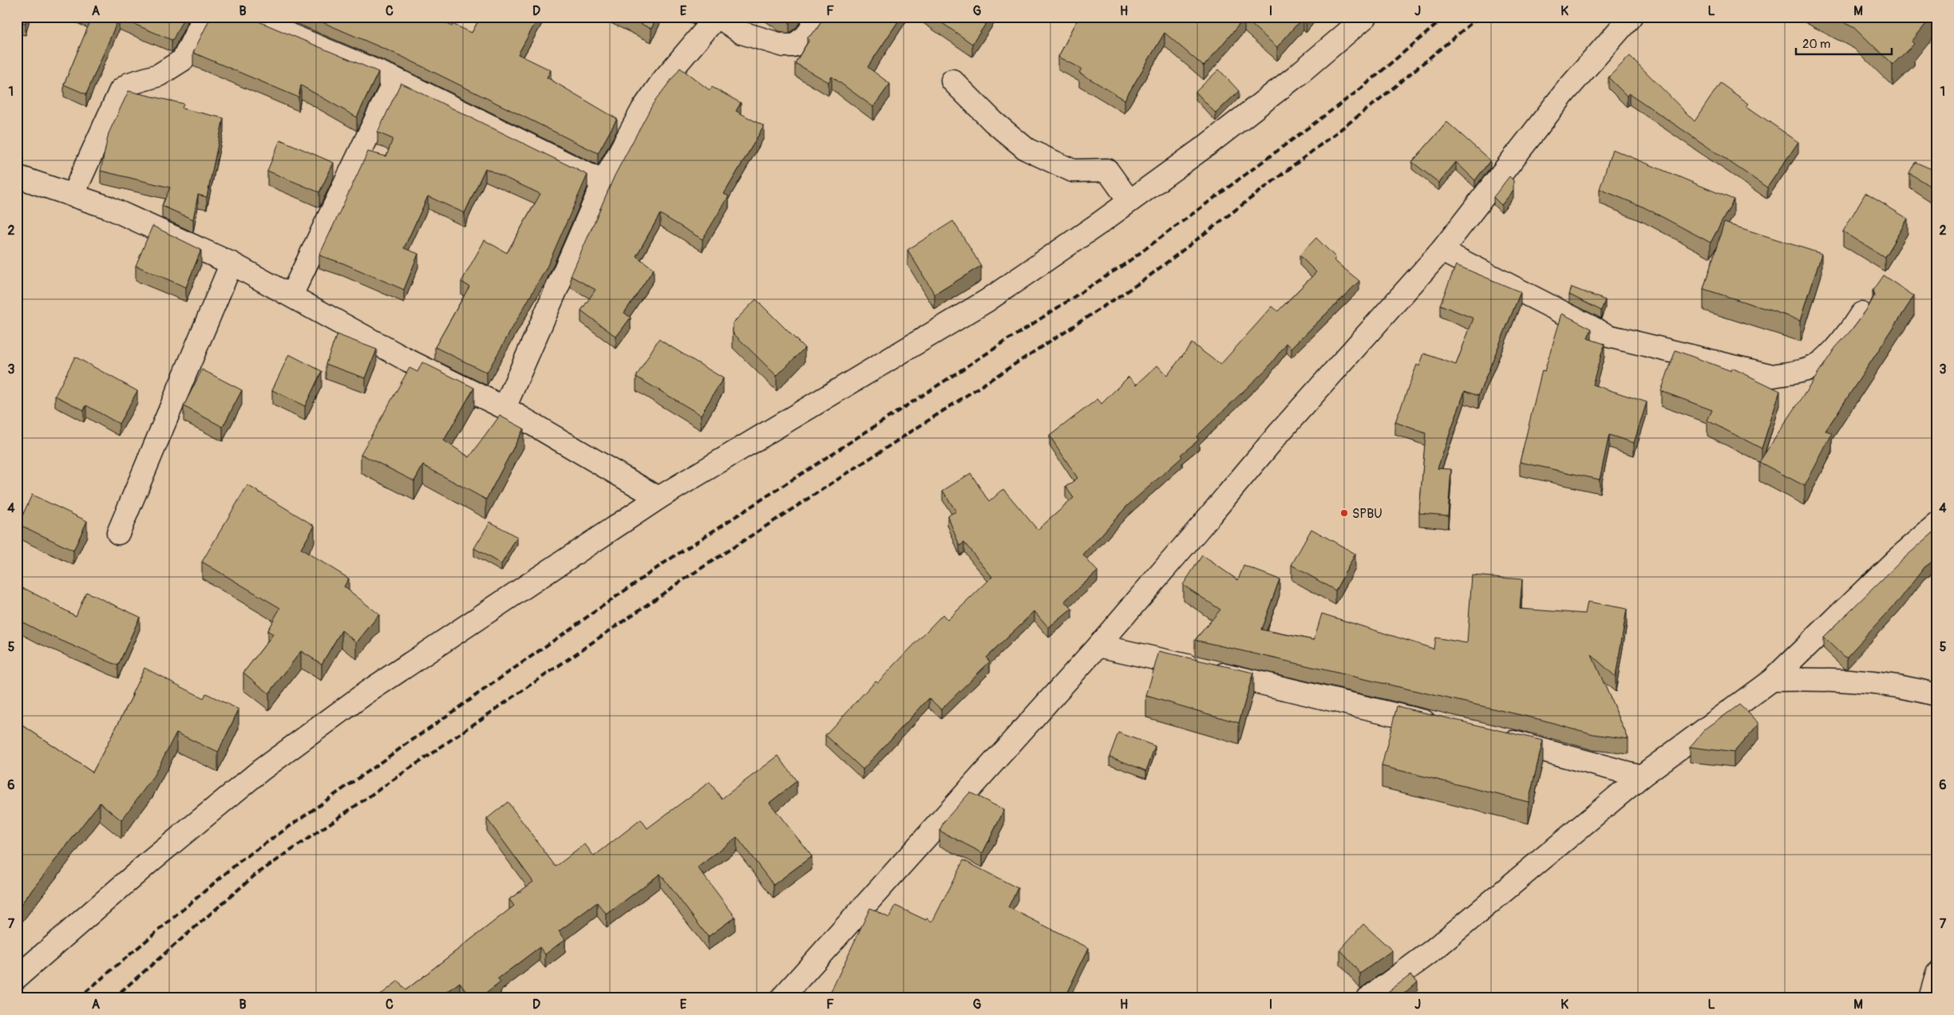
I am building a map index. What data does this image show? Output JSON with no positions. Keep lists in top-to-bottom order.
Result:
{
  "places": ["SPBU"],
  "scale_bar": "20 m",
  "grid": {
    "columns": [
      "A",
      "B",
      "C",
      "D",
      "E",
      "F",
      "G",
      "H",
      "I",
      "J",
      "K",
      "L",
      "M"
    ],
    "rows": [
      "1",
      "2",
      "3",
      "4",
      "5",
      "6",
      "7"
    ]
  }
}
